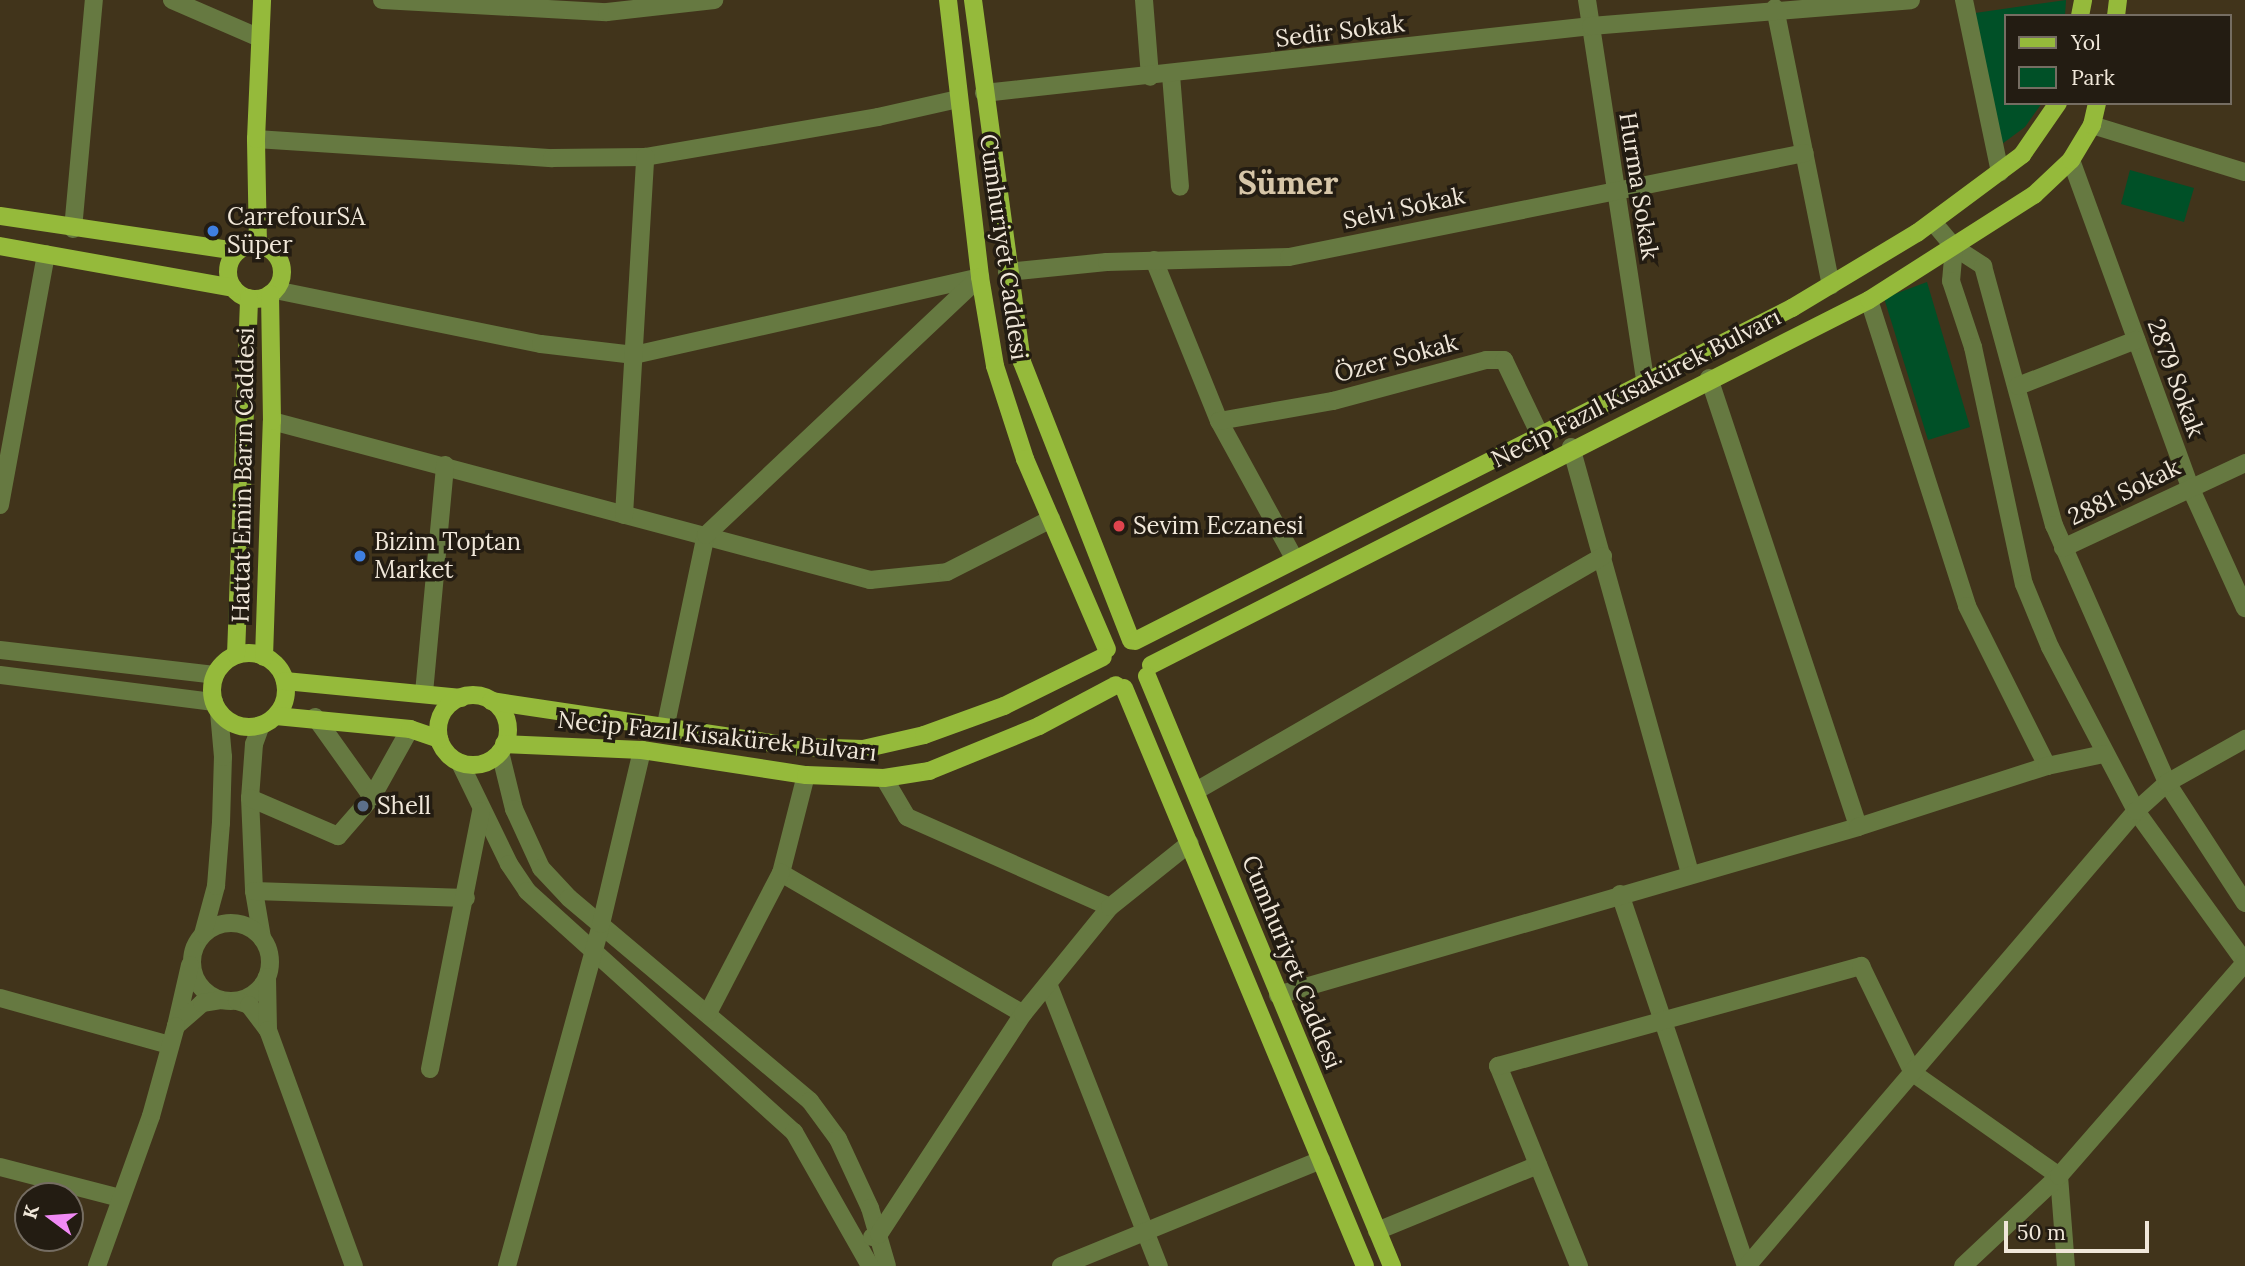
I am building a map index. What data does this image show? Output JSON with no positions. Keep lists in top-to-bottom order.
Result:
{
  "streets": {
    "main road": ["Cumhuriyet Caddesi", "Necip Fazıl Kısakürek Bulvarı", "Hattat Emin Barın Caddesi"],
    "street": [
      "Sedir Sokak",
      "Hurma Sokak",
      "Selvi Sokak",
      "Özer Sokak",
      "2879 Sokak",
      "2881 Sokak"
    ]
  },
  "crossings": [
    ["Sedir Sokak", "Hurma Sokak"],
    ["Sedir Sokak", "Cumhuriyet Caddesi"],
    ["Hurma Sokak", "Selvi Sokak"],
    ["Hurma Sokak", "Necip Fazıl Kısakürek Bulvarı"],
    ["Selvi Sokak", "Cumhuriyet Caddesi"],
    ["Cumhuriyet Caddesi", "Necip Fazıl Kısakürek Bulvarı"],
    ["Özer Sokak", "Necip Fazıl Kısakürek Bulvarı"],
    ["2879 Sokak", "Necip Fazıl Kısakürek Bulvarı"],
    ["2879 Sokak", "2881 Sokak"]
  ],
  "districts": ["Sümer"],
  "places": [
    "CarrefourSA Süper",
    "Sevim Eczanesi",
    "Bizim Toptan Market",
    "Shell"
  ],
  "legend": ["Yol", "Park"],
  "scale_bar": "50 m",
  "north": "left"
}
